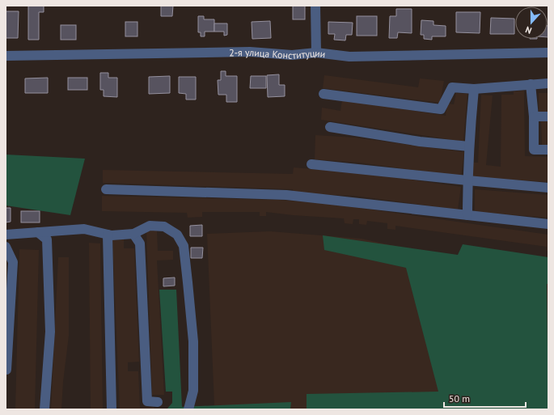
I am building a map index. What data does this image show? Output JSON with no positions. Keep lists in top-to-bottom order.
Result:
{
  "streets": {
    "street": ["2-я улица Конституции"]
  },
  "scale_bar": "50 m",
  "north": "bottom"
}
